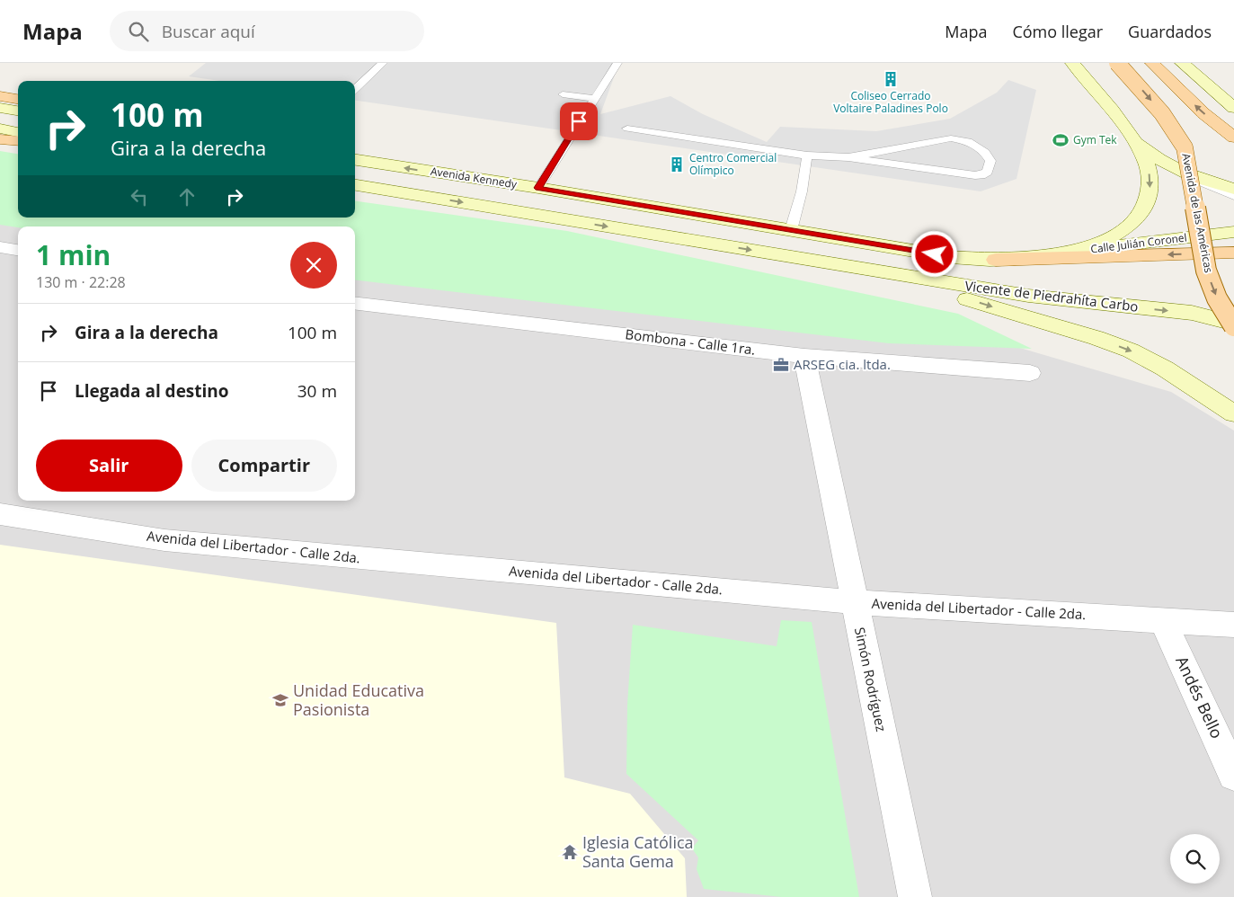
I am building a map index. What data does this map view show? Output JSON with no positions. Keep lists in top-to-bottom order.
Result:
{
  "streets": {
    "main road": [
      "Avenida Kennedy",
      "Avenida de las Américas",
      "Calle Julián Coronel",
      "Vicente de Piedrahíta Carbo"
    ],
    "street": [
      "Bombona - Calle 1ra.",
      "Avenida del Libertador - Calle 2da.",
      "Simón Rodríguez",
      "Andés Bello"
    ]
  },
  "crossings": [
    ["Avenida Kennedy", "Calle Julián Coronel"],
    ["Avenida Kennedy", "Vicente de Piedrahíta Carbo"],
    ["Avenida de las Américas", "Vicente de Piedrahíta Carbo"],
    ["Bombona - Calle 1ra.", "Simón Rodríguez"],
    ["Avenida del Libertador - Calle 2da.", "Simón Rodríguez"],
    ["Avenida del Libertador - Calle 2da.", "Andés Bello"]
  ],
  "places": {
    "building": ["Coliseo Cerrado Voltaire Paladines Polo", "Centro Comercial Olímpico"],
    "sports": ["Gym Tek"],
    "office": ["ARSEG cia. ltda."],
    "school or university": ["Unidad Educativa Pasionista"],
    "temple": ["Iglesia Católica Santa Gema"]
  },
  "page": {
    "header": "Mapa",
    "search": "Buscar aquí",
    "nav": ["Mapa", "Cómo llegar", "Guardados"],
    "turn": ["100 m", "Gira a la derecha"],
    "heading": ["1 min", "130 m · 22:28"],
    "list": [
      {
        "name": "Gira a la derecha",
        "value": "100 m"
      },
      {
        "name": "Llegada al destino",
        "value": "30 m"
      }
    ],
    "buttons": ["Salir", "Compartir"]
  }
}
